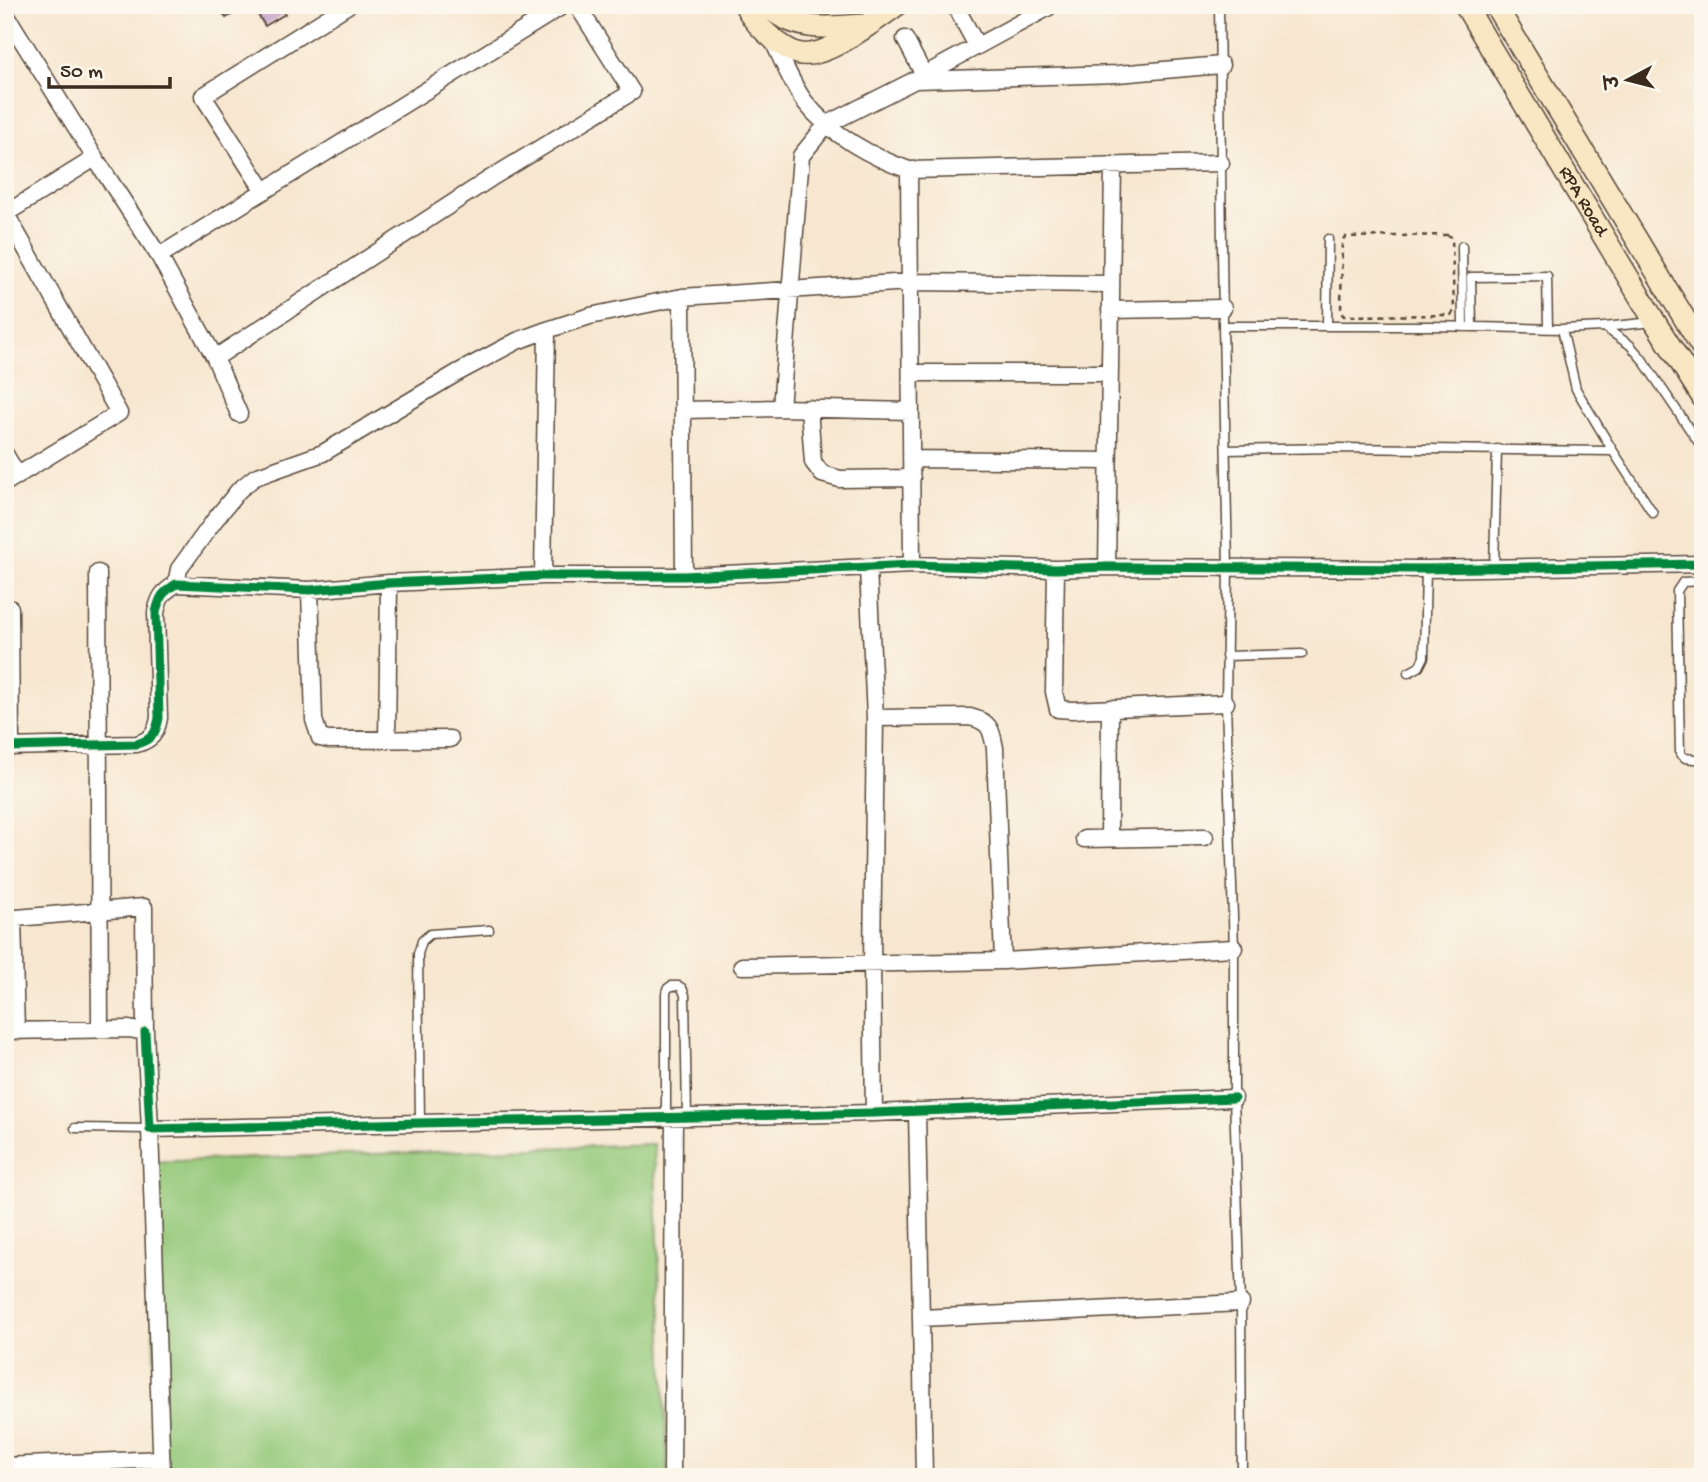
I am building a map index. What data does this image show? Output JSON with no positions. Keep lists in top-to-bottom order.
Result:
{
  "streets": {
    "street": ["RPA Road"]
  },
  "scale_bar": "50 m",
  "north": "left"
}
